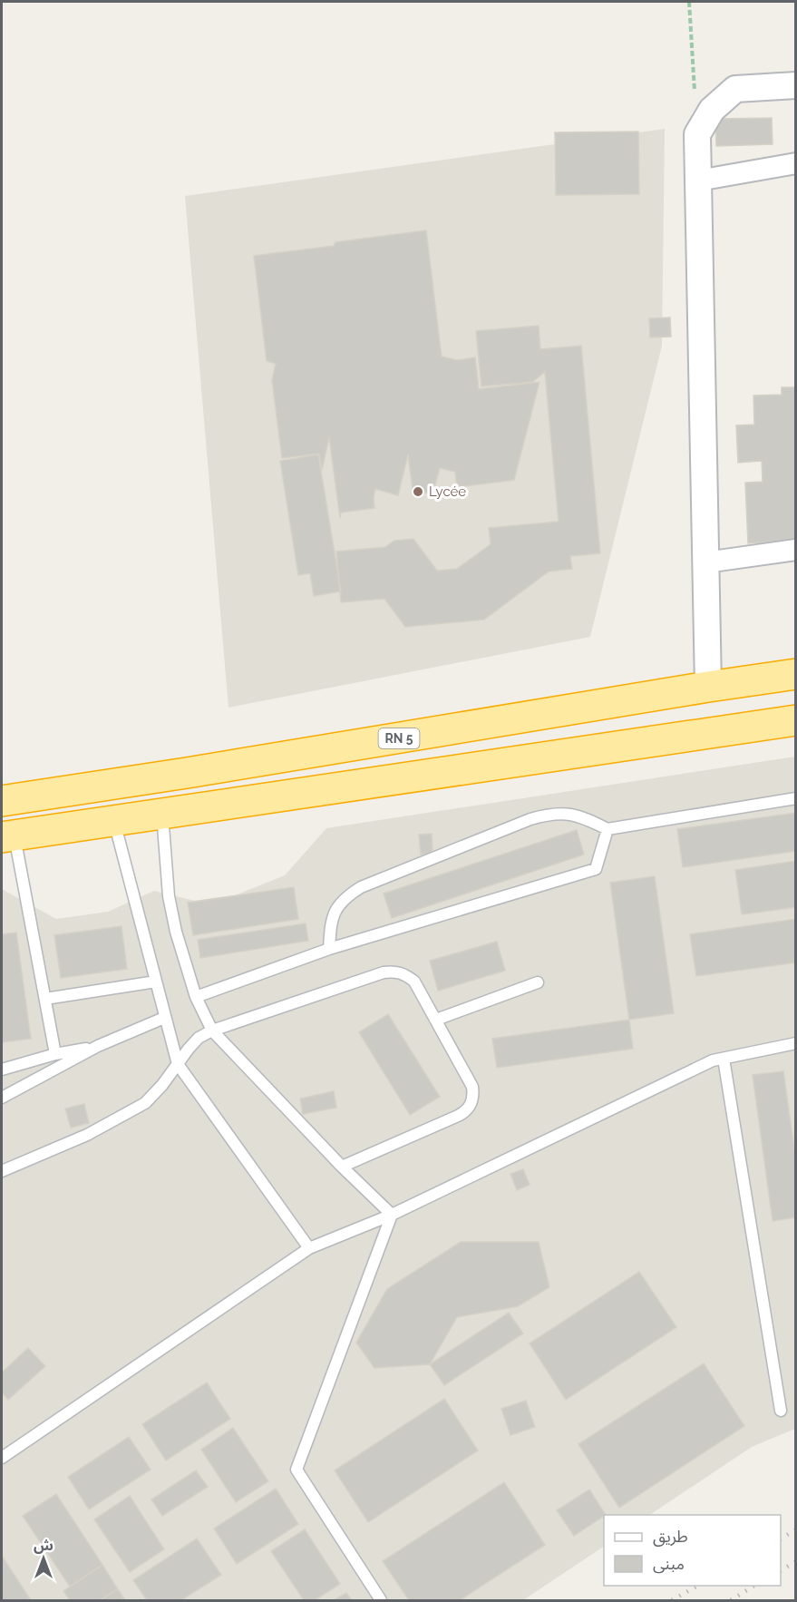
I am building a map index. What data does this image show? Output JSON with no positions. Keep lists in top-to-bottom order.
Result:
{
  "streets": {
    "highway": ["RN 5"]
  },
  "places": ["Lycée"],
  "legend": ["طريق", "مبنى"],
  "north": "top"
}
